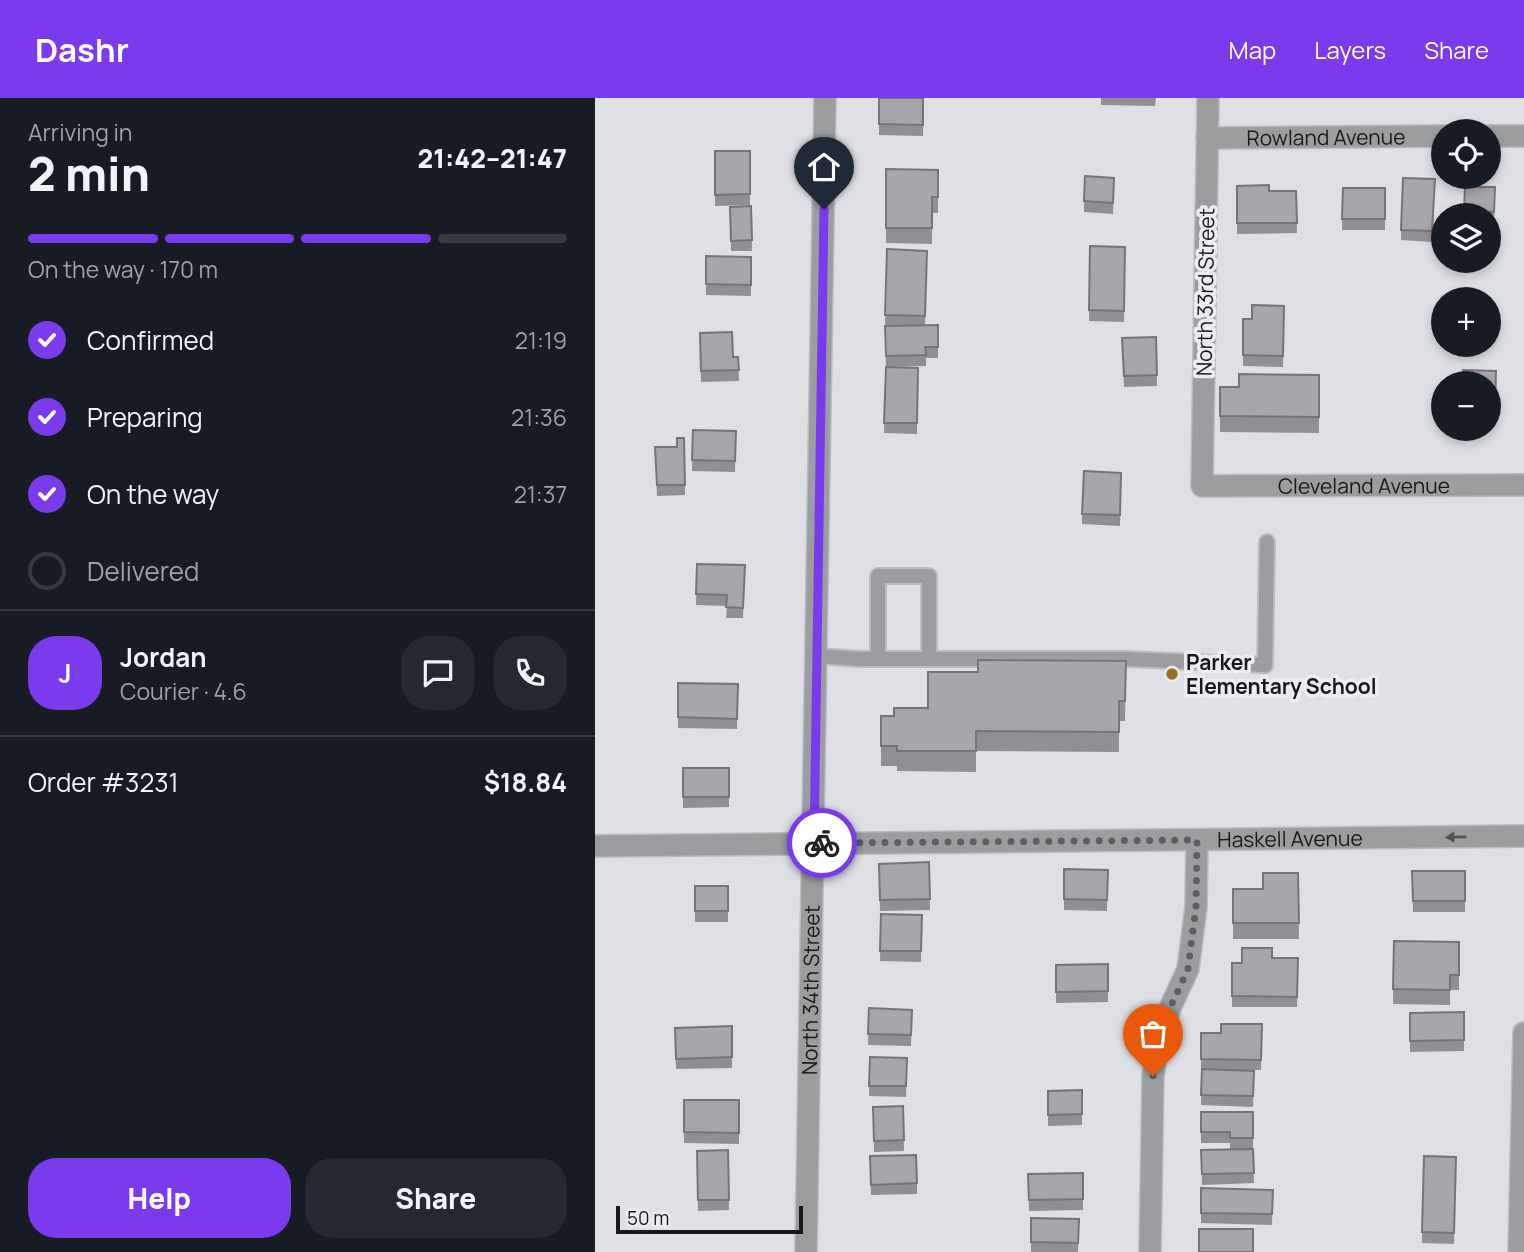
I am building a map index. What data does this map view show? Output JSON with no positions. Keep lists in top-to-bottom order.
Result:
{
  "streets": {
    "street": [
      "Rowland Avenue",
      "North 33rd Street",
      "Cleveland Avenue",
      "Haskell Avenue",
      "North 34th Street"
    ]
  },
  "crossings": [
    ["Rowland Avenue", "North 33rd Street"],
    ["North 33rd Street", "Cleveland Avenue"],
    ["Haskell Avenue", "North 34th Street"]
  ],
  "one_way": ["Haskell Avenue"],
  "places": ["Parker Elementary School"],
  "scale_bar": "50 m",
  "page": {
    "header": "Dashr",
    "nav": ["Map", "Layers", "Share"],
    "heading": ["2 min", "Arriving in", "21:42–21:47"],
    "panel": [
      "Jordan",
      "Courier · 4.6",
      "Order #3231",
      "$18.84"
    ],
    "map_buttons": ["+", "−"],
    "bar": "On the way · 170 m",
    "list": [
      ["Confirmed", "21:19"],
      ["Preparing", "21:36"],
      ["On the way", "21:37"],
      "Delivered"
    ],
    "round": "J",
    "buttons": ["Help", "Share"],
    "scale": "50 m"
  }
}
